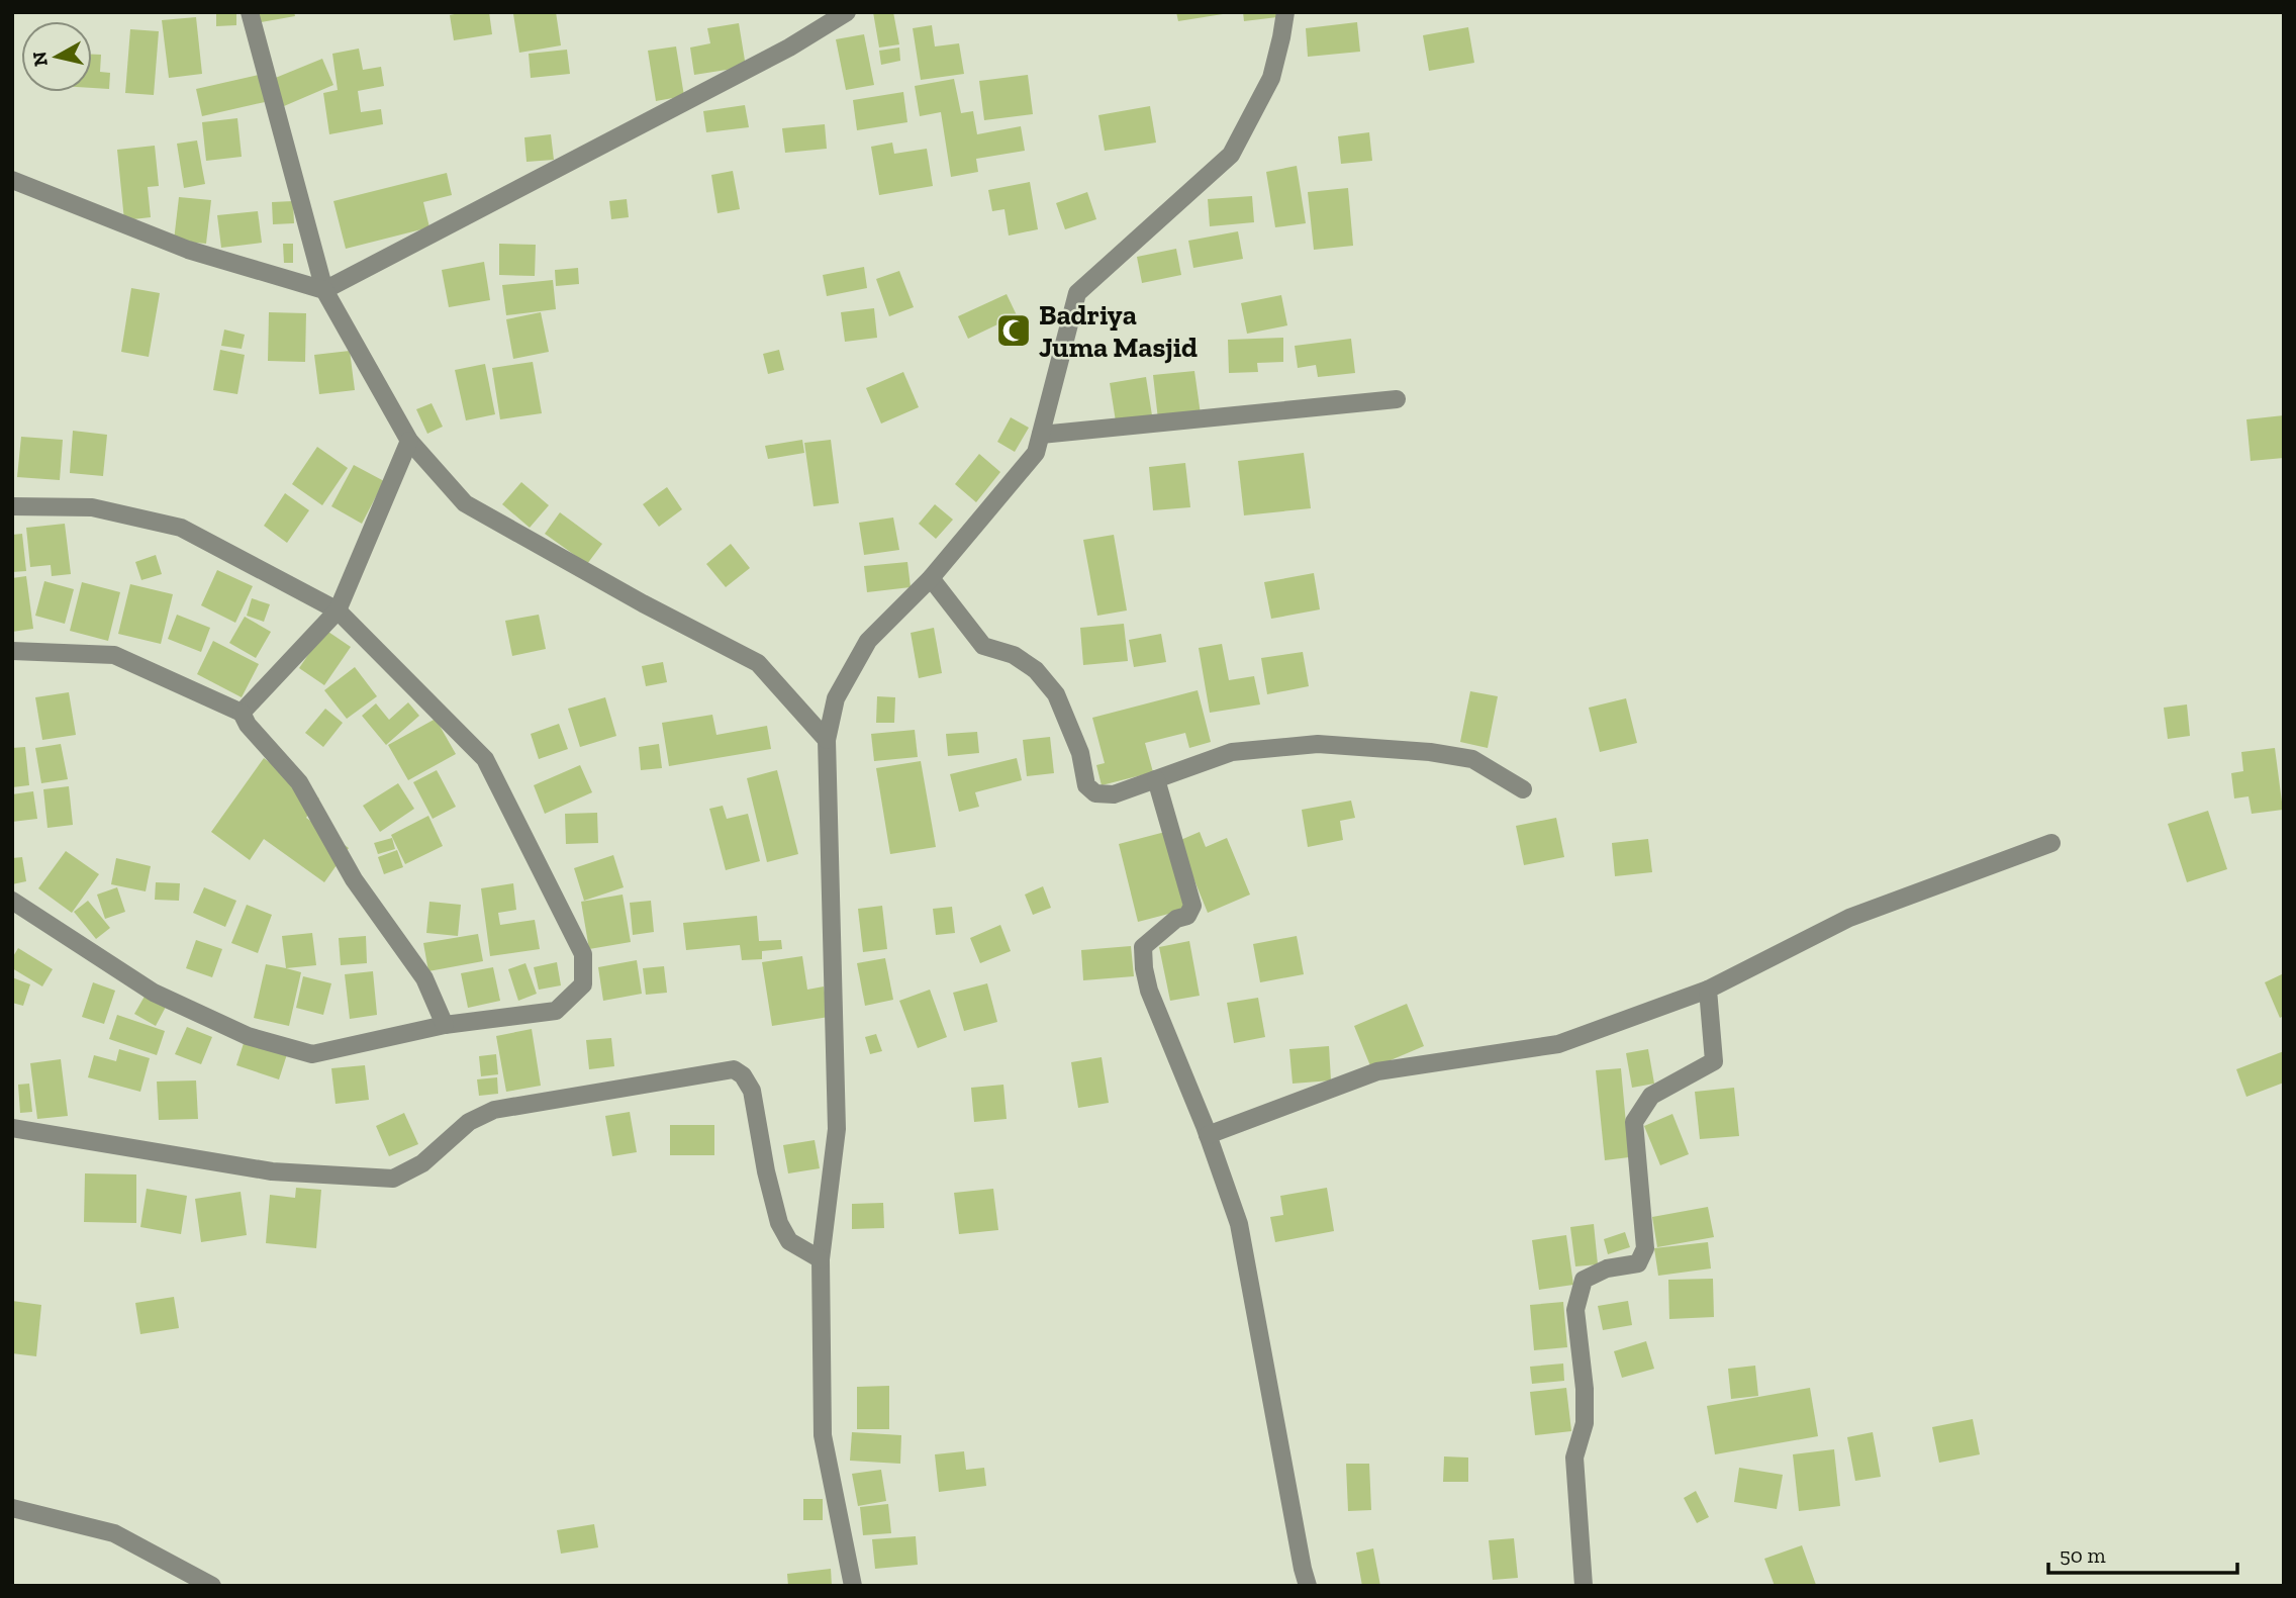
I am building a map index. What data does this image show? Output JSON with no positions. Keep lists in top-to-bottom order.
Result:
{
  "places": {
    "mosque": ["Badriya Juma Masjid"]
  },
  "scale_bar": "50 m",
  "north": "left"
}
